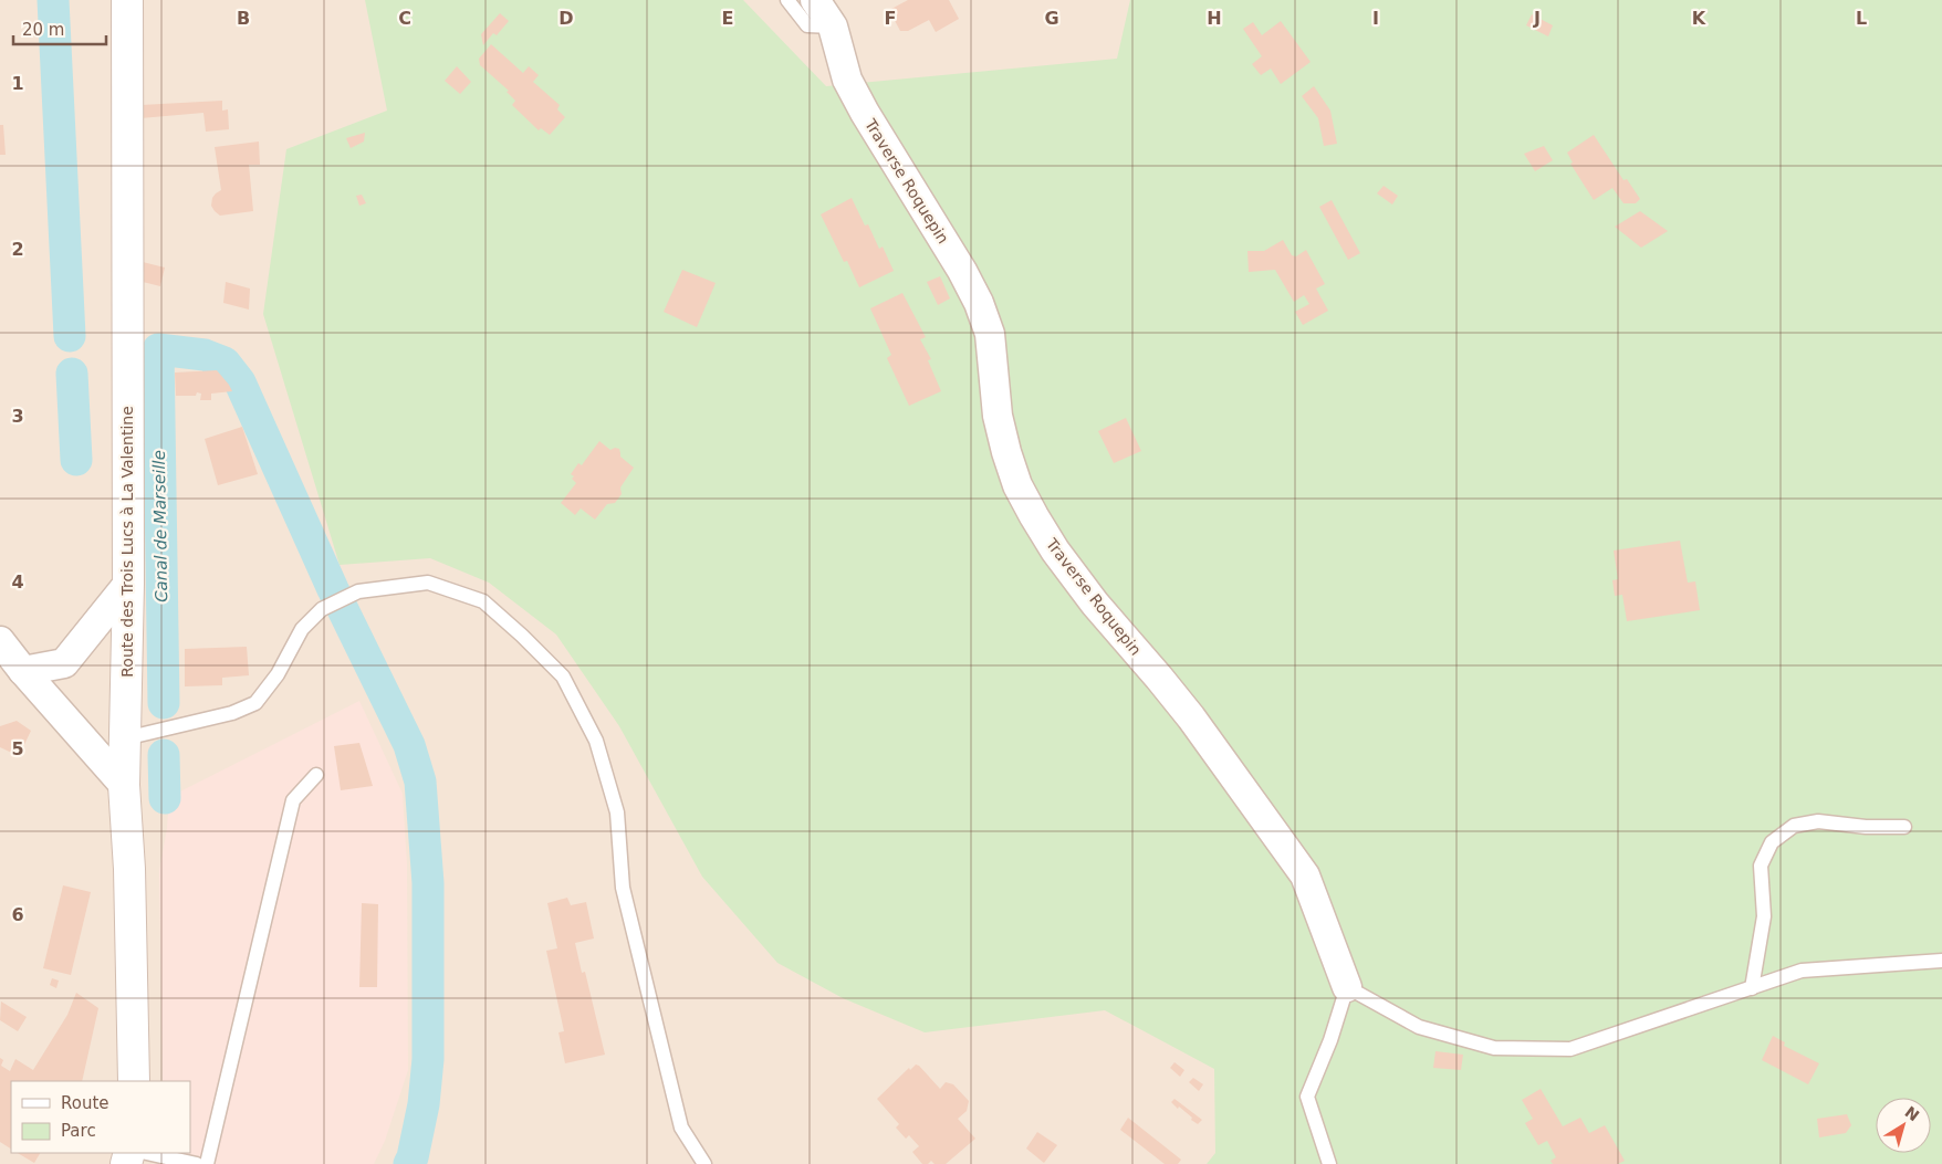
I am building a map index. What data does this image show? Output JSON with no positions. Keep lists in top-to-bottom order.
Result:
{
  "streets": {
    "street": ["Traverse Roquepin", "Route des Trois Lucs à La Valentine"]
  },
  "water": ["Canal de Marseille"],
  "legend": ["Route", "Parc"],
  "scale_bar": "20 m",
  "north": "top right",
  "grid": {
    "columns": [
      "B",
      "C",
      "D",
      "E",
      "F",
      "G",
      "H",
      "I",
      "J",
      "K",
      "L"
    ],
    "rows": [
      "1",
      "2",
      "3",
      "4",
      "5",
      "6"
    ]
  }
}
